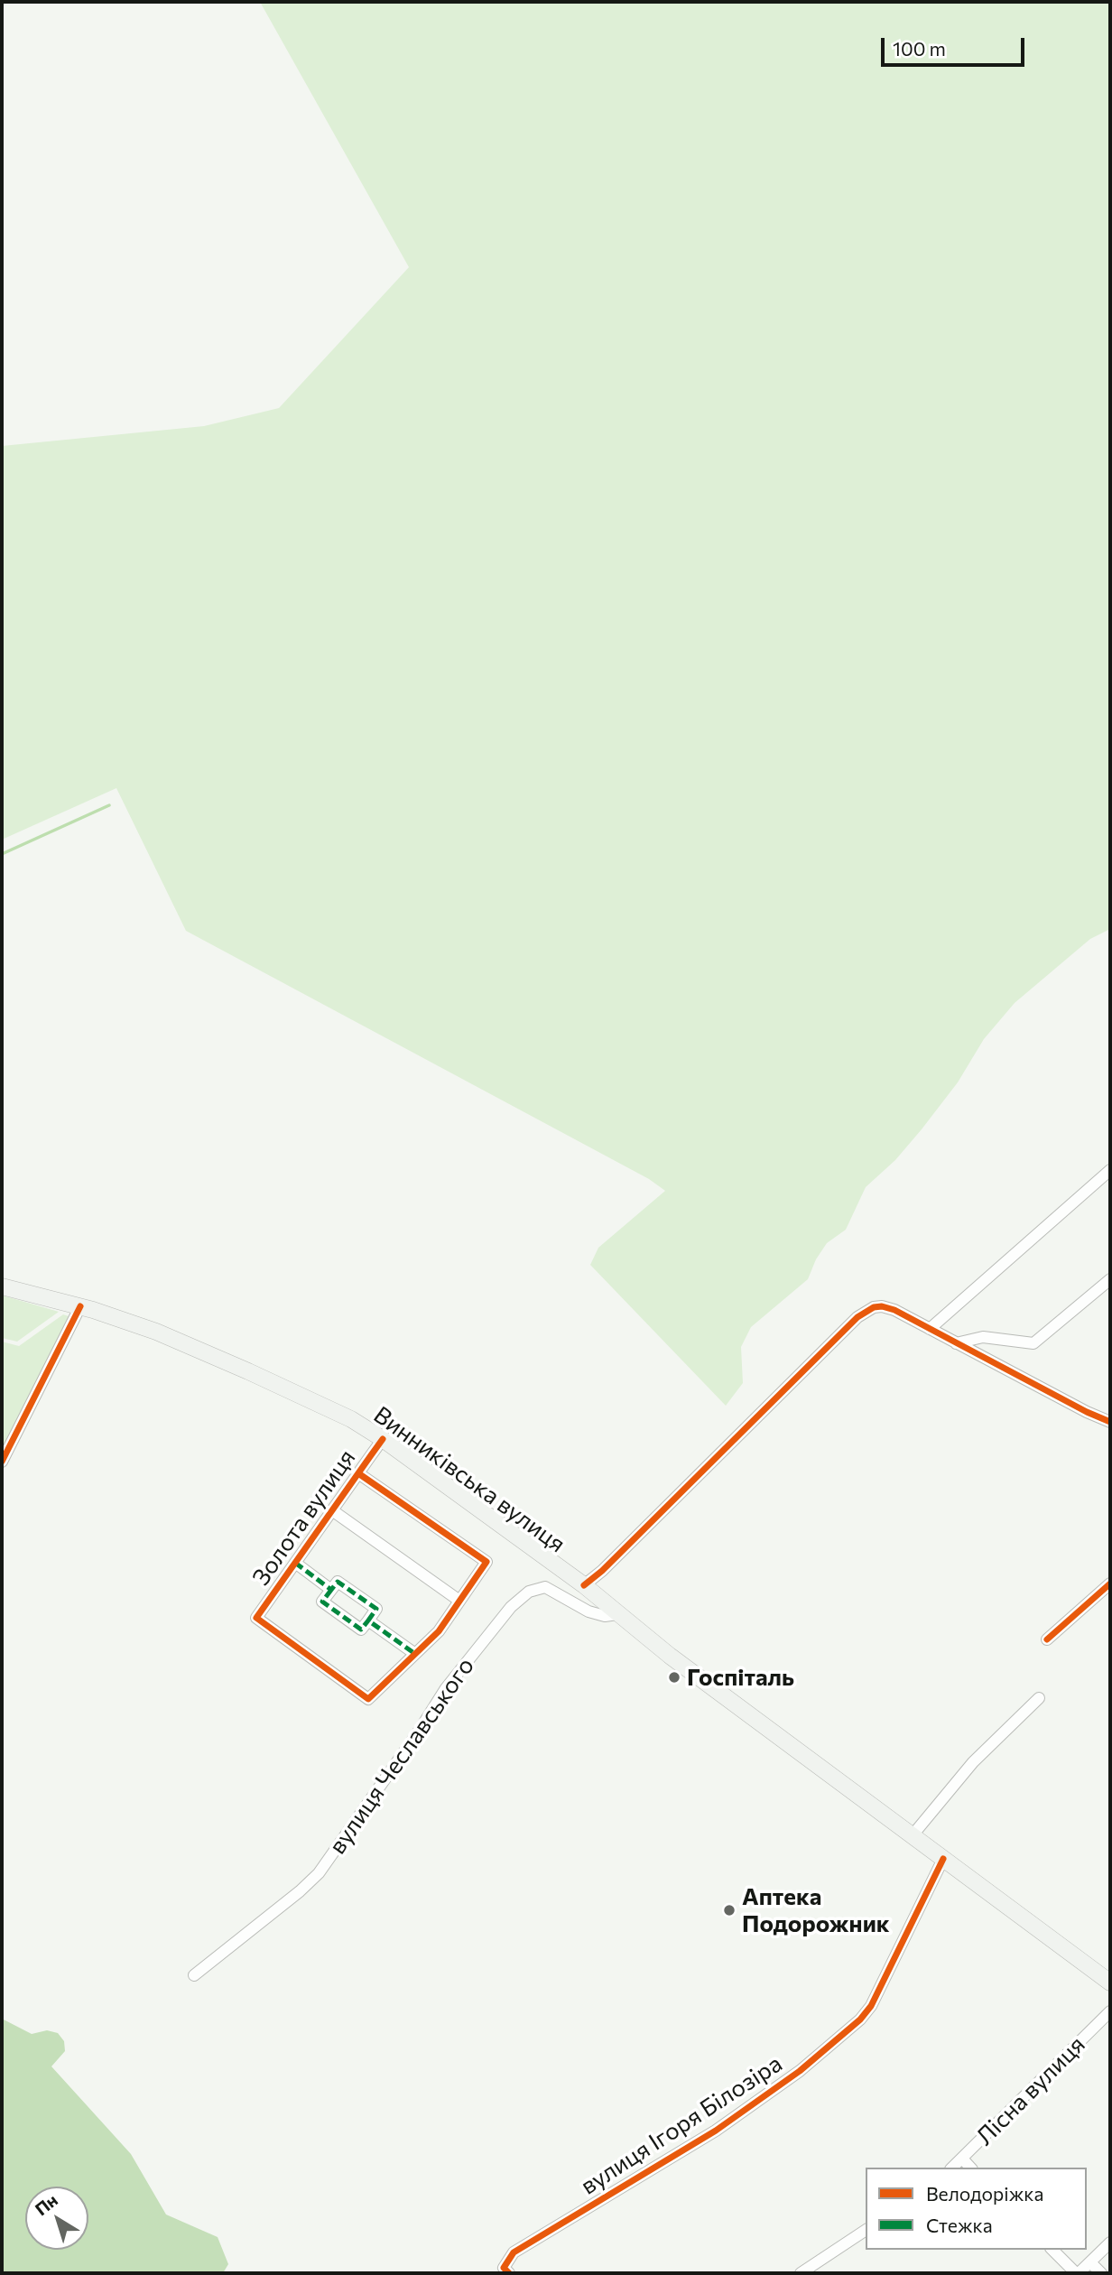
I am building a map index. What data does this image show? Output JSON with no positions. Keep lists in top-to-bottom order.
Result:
{
  "streets": {
    "main road": ["Винниківська вулиця"],
    "street": [
      "Золота вулиця",
      "вулиця Чеславського",
      "Лісна вулиця",
      "вулиця Ігоря Білозіра"
    ]
  },
  "crossings": [
    ["Винниківська вулиця", "Золота вулиця"],
    ["Винниківська вулиця", "вулиця Чеславського"],
    ["Винниківська вулиця", "вулиця Ігоря Білозіра"]
  ],
  "places": ["Госпіталь", "Аптека Подорожник"],
  "legend": ["Велодоріжка", "Стежка"],
  "scale_bar": "100 m",
  "north": "top left"
}
